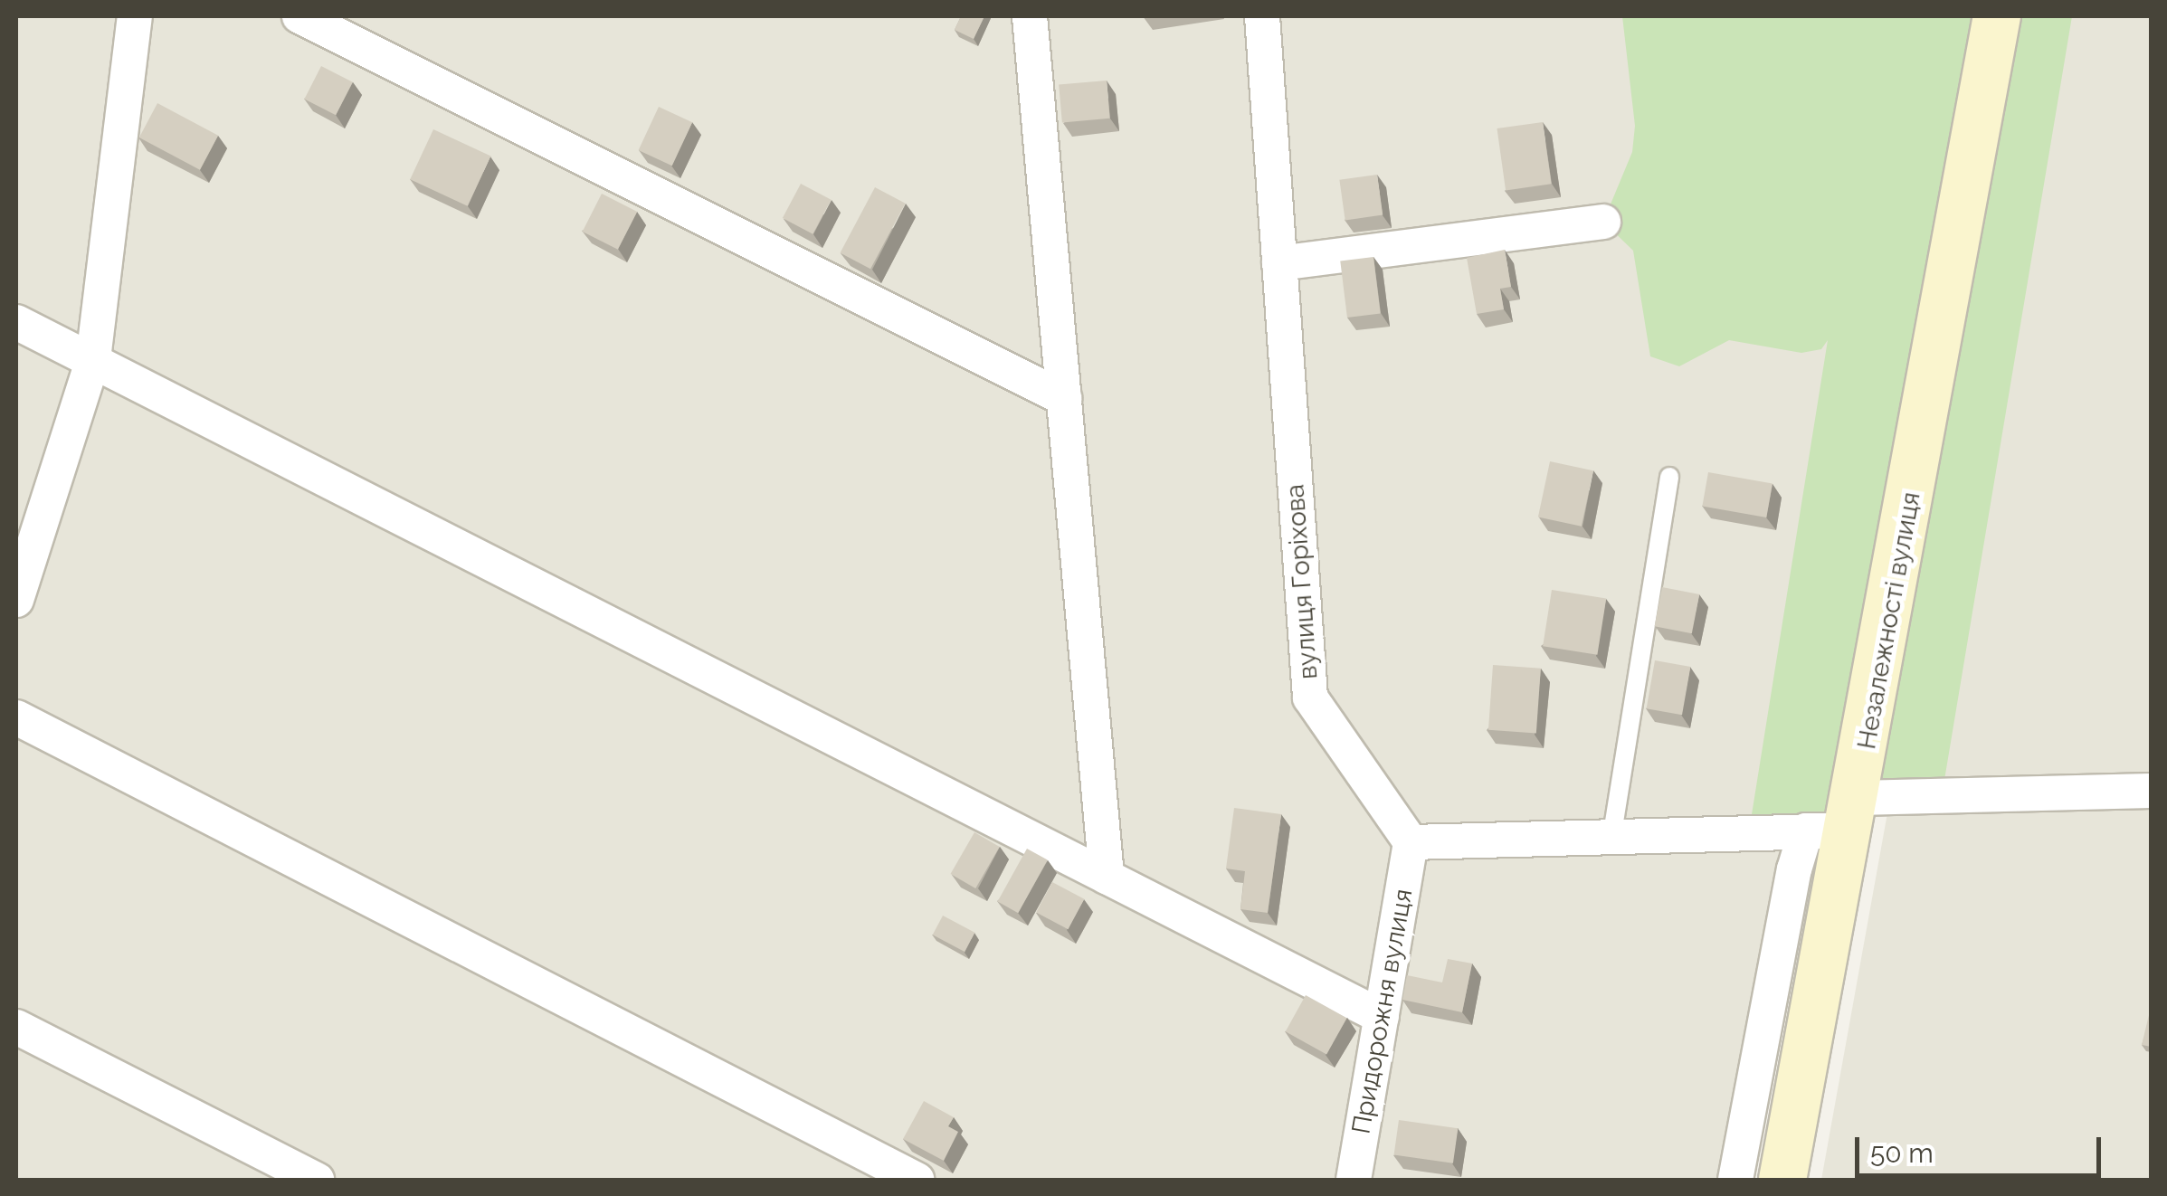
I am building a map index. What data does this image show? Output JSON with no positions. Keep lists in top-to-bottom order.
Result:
{
  "streets": {
    "street": ["вулиця Горіхова", "Незалежності вулиця", "Придорожня вулиця"]
  },
  "crossings": [
    ["вулиця Горіхова", "Придорожня вулиця"]
  ],
  "scale_bar": "50 m"
}
